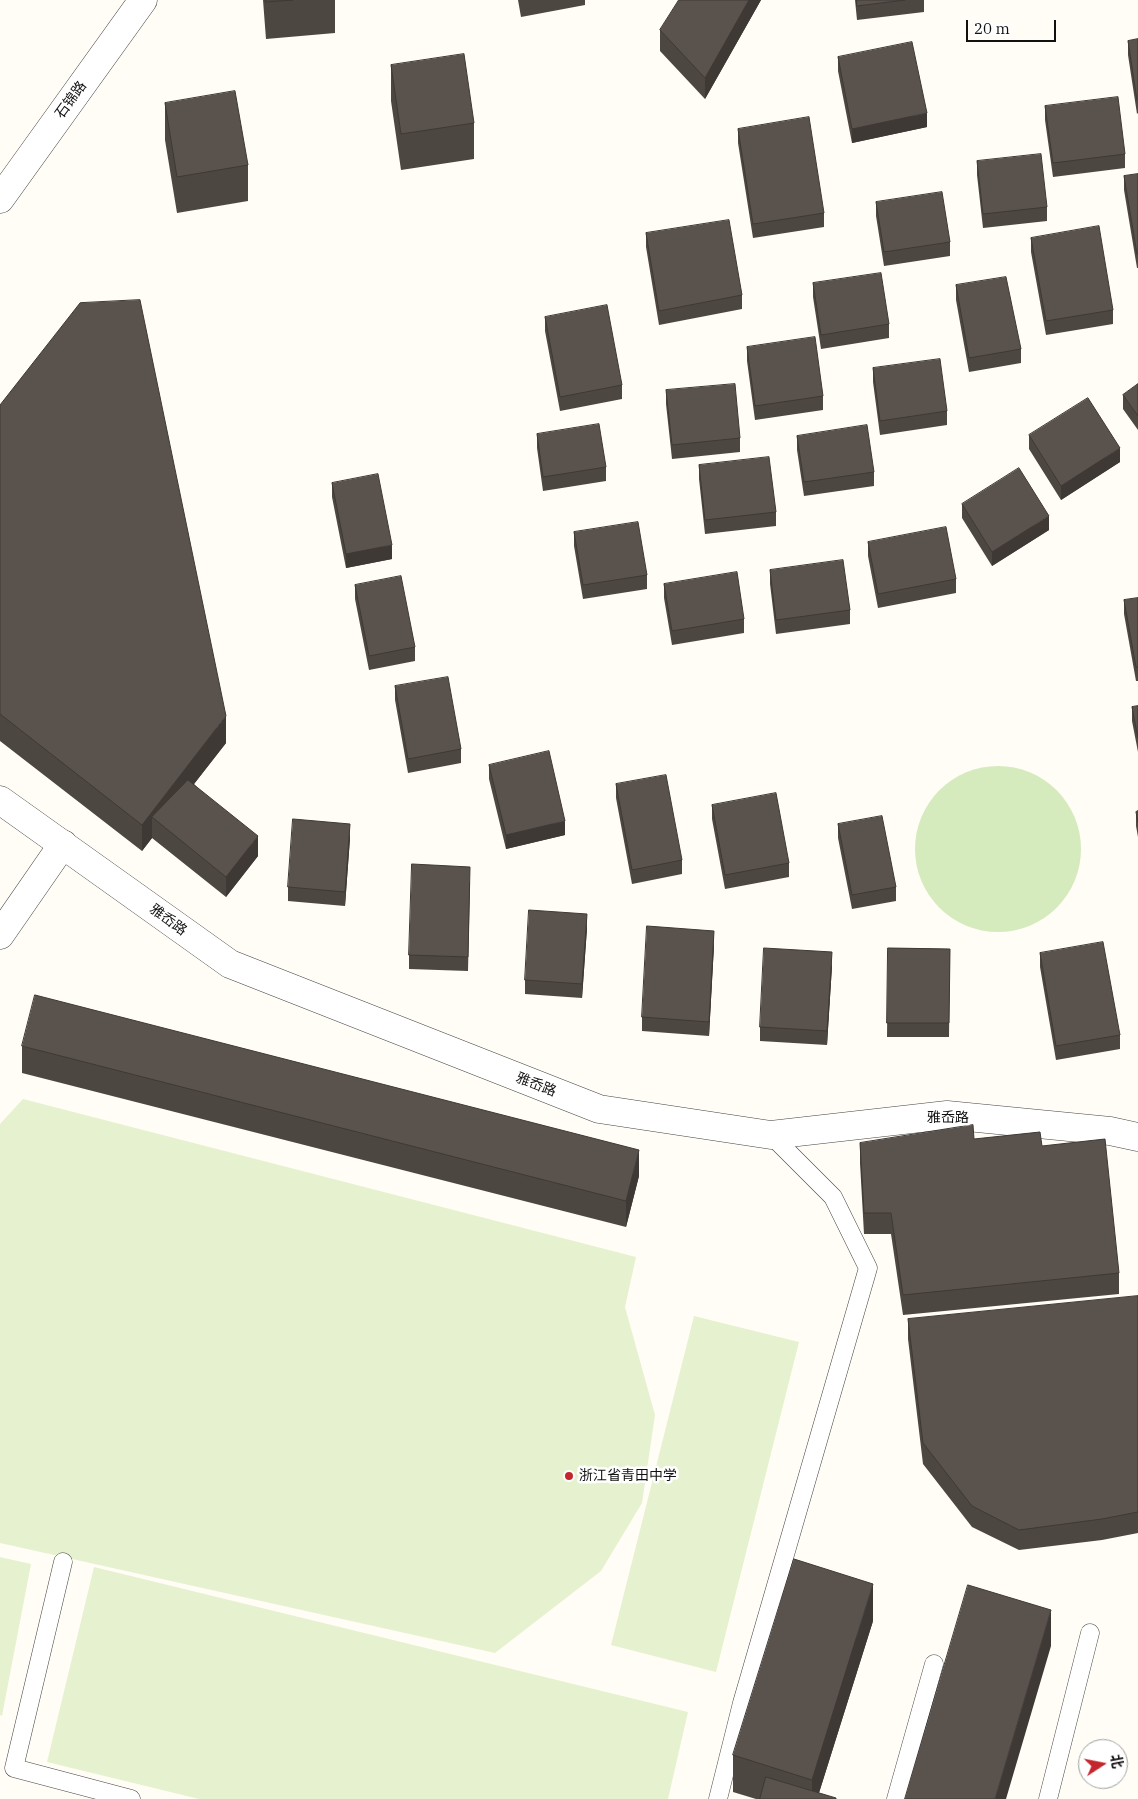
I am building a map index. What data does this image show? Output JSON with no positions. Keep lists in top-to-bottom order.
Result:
{
  "streets": {
    "street": ["石锦路", "雅岙路"]
  },
  "places": ["浙江省青田中学"],
  "scale_bar": "20 m",
  "north": "right"
}
